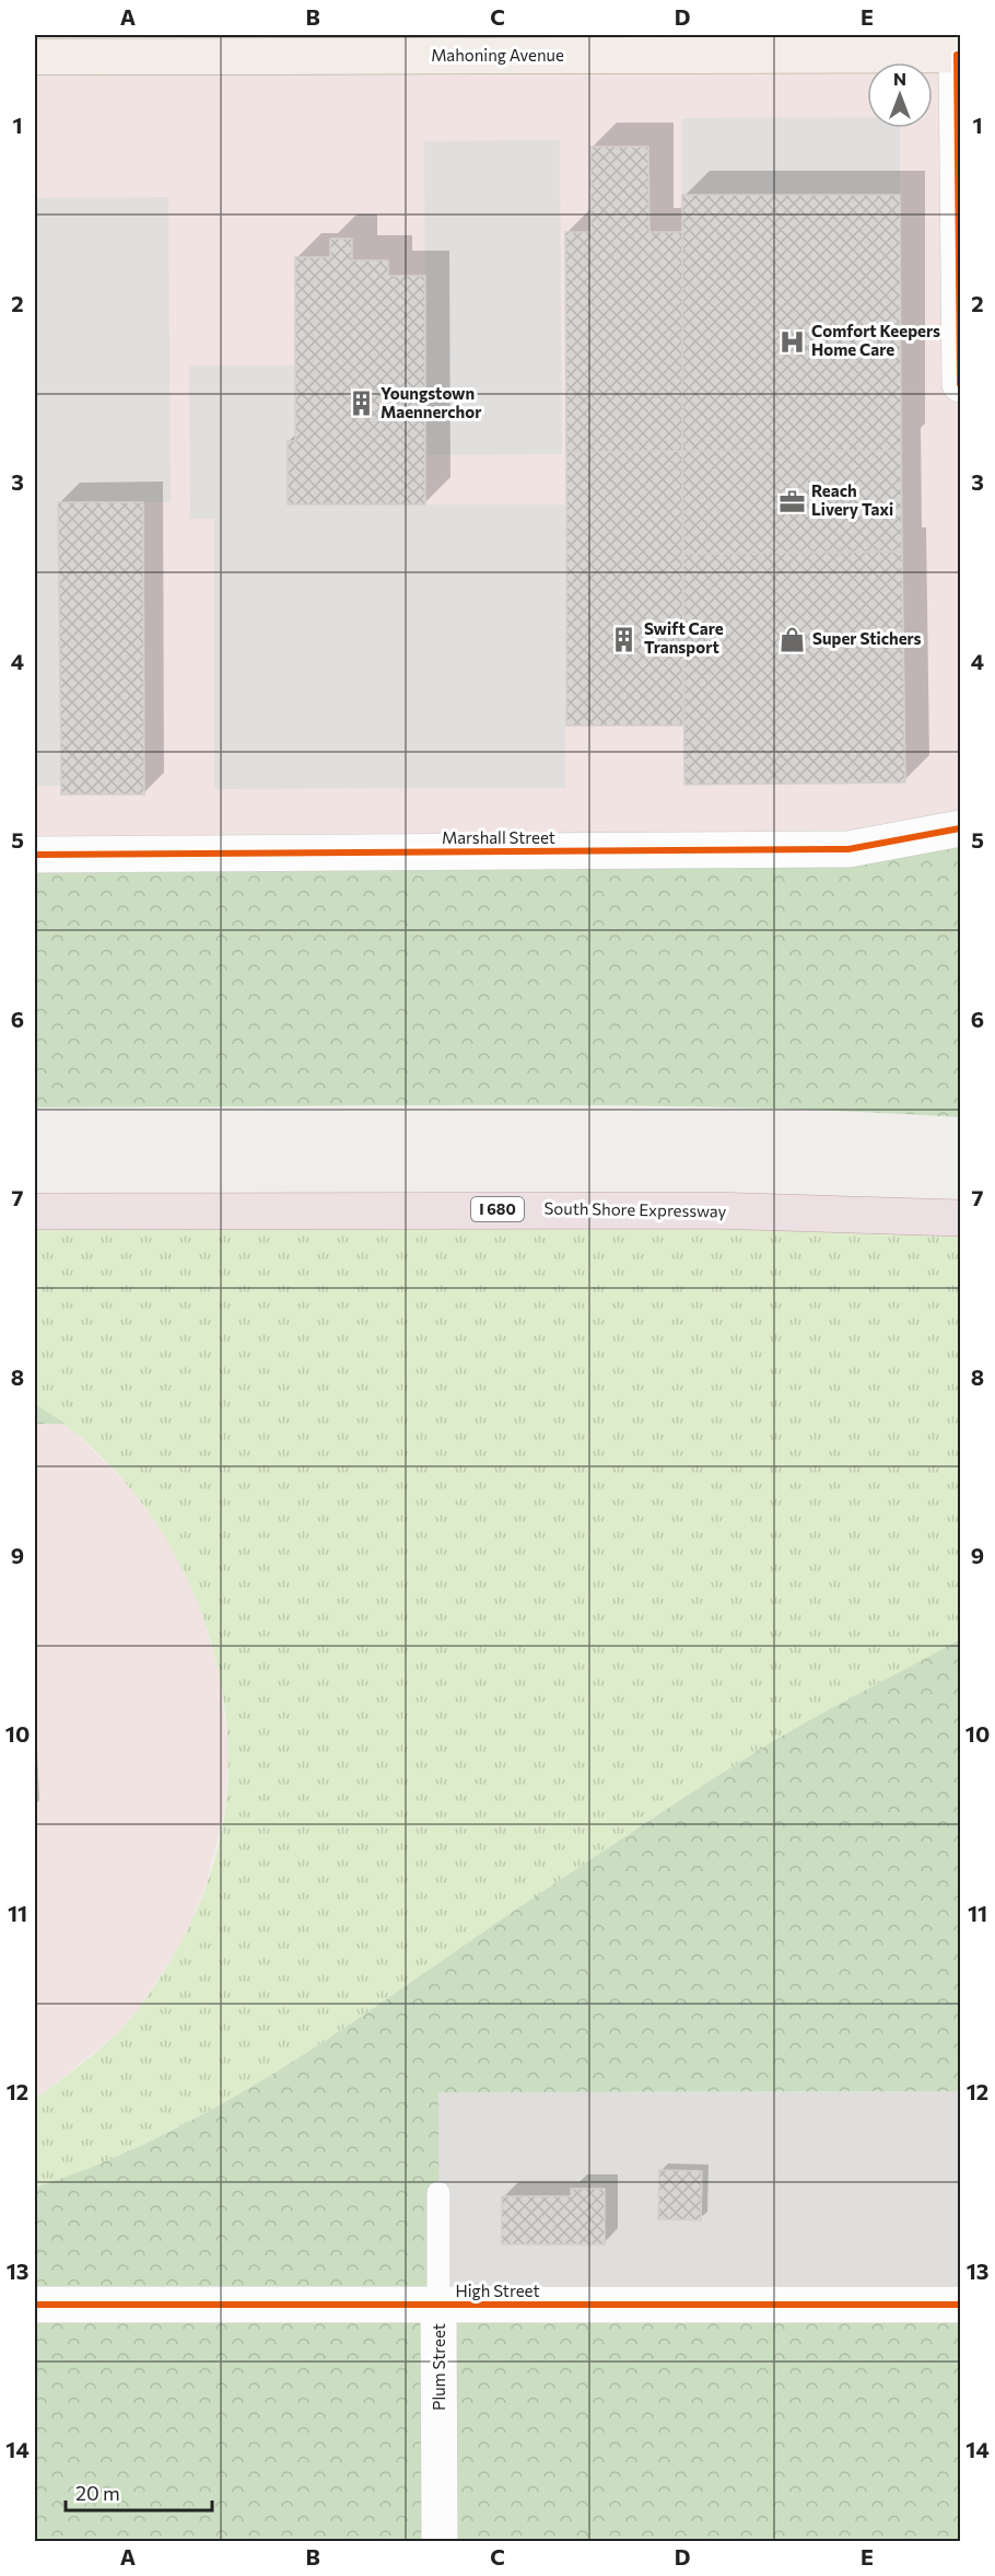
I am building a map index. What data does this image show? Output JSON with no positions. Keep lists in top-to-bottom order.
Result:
{
  "streets": {
    "highway": ["I 680", "South Shore Expressway"],
    "main road": ["Mahoning Avenue"],
    "street": ["Marshall Street", "High Street", "Plum Street"]
  },
  "crossings": [
    ["High Street", "Plum Street"]
  ],
  "places": {
    "hospital": ["Comfort Keepers Home Care"],
    "building": ["Youngstown Maennerchor", "Swift Care Transport"],
    "office": ["Reach Livery Taxi"],
    "shop": ["Super Stichers"]
  },
  "scale_bar": "20 m",
  "north": "top",
  "grid": {
    "columns": [
      "A",
      "B",
      "C",
      "D",
      "E"
    ],
    "rows": [
      "1",
      "2",
      "3",
      "4",
      "5",
      "6",
      "7",
      "8",
      "9",
      "10",
      "11",
      "12",
      "13",
      "14"
    ]
  }
}
